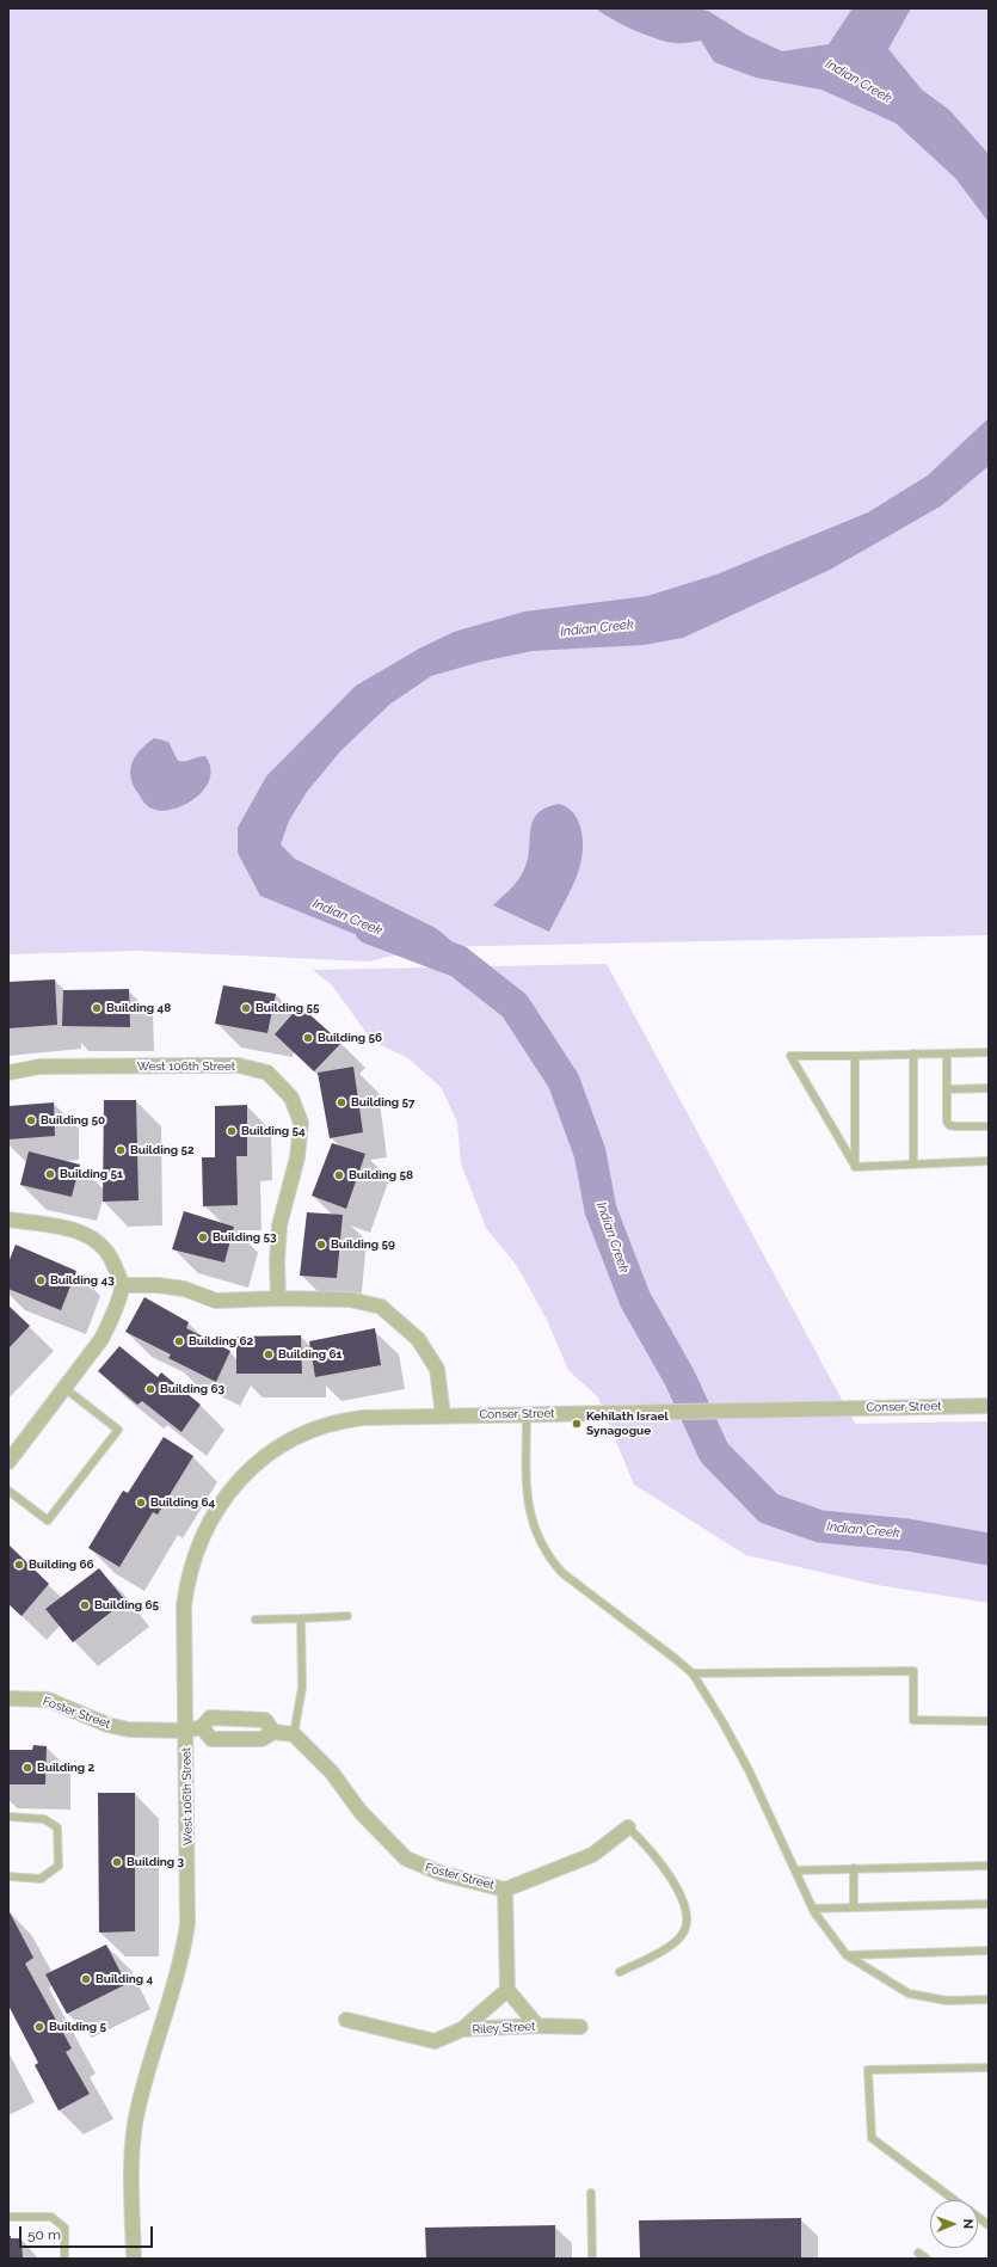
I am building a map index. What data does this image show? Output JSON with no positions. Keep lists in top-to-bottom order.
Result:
{
  "streets": {
    "street": [
      "West 106th Street",
      "Conser Street",
      "Foster Street",
      "Riley Street"
    ]
  },
  "crossings": [
    ["West 106th Street", "Conser Street"],
    ["West 106th Street", "Foster Street"]
  ],
  "water": ["Indian Creek"],
  "places": [
    "Building 48",
    "Building 55",
    "Building 56",
    "Building 57",
    "Building 50",
    "Building 54",
    "Building 52",
    "Building 51",
    "Building 58",
    "Building 53",
    "Building 59",
    "Building 43",
    "Building 62",
    "Building 61",
    "Building 63",
    "Kehilath Israel Synagogue",
    "Building 64",
    "Building 66",
    "Building 65",
    "Building 2",
    "Building 3",
    "Building 4",
    "Building 5"
  ],
  "scale_bar": "50 m",
  "north": "right"
}
